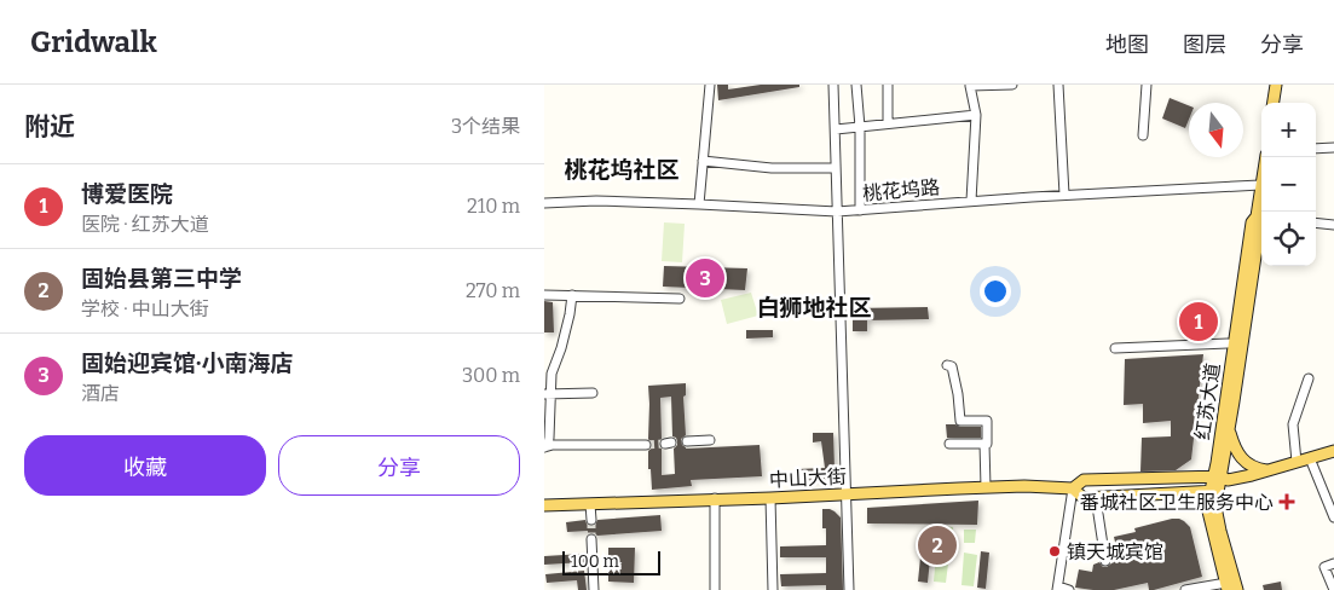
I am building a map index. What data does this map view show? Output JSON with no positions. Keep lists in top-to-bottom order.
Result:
{
  "streets": {
    "main road": ["红苏大道", "中山大街"],
    "street": ["桃花坞路"]
  },
  "crossings": [
    ["桃花坞路", "红苏大道"],
    ["红苏大道", "中山大街"]
  ],
  "districts": ["桃花坞社区", "白狮地社区"],
  "places": {
    "health": ["番城社区卫生服务中心"],
    "other": ["镇天城宾馆"]
  },
  "scale_bar": "100 m",
  "north": "bottom",
  "page": {
    "header": "Gridwalk",
    "nav": ["地图", "图层", "分享"],
    "heading": ["附近", "3个结果"],
    "map_buttons": ["+", "−"],
    "list": [
      {
        "mark": "1",
        "name": "博爱医院",
        "note": "医院 · 红苏大道",
        "value": "210 m"
      },
      {
        "mark": "2",
        "name": "固始县第三中学",
        "note": "学校 · 中山大街",
        "value": "270 m"
      },
      {
        "mark": "3",
        "name": "固始迎宾馆·小南海店",
        "note": "酒店",
        "value": "300 m"
      }
    ],
    "pins": ["3", "1", "2"],
    "buttons": ["收藏", "分享"],
    "scale": "100 m"
  }
}
